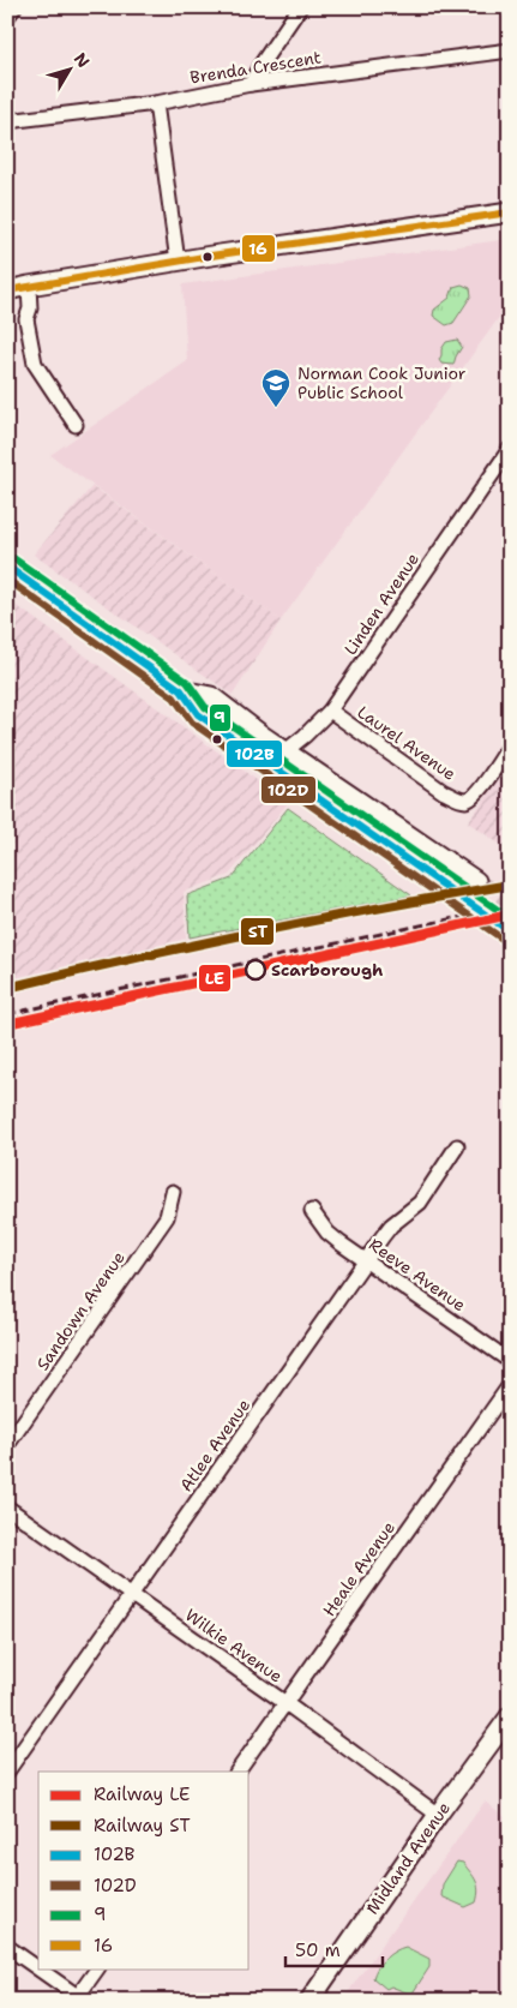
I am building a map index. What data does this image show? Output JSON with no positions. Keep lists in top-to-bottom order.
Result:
{
  "streets": {
    "main road": ["Midland Avenue"],
    "street": [
      "Brenda Crescent",
      "Linden Avenue",
      "Laurel Avenue",
      "Reeve Avenue",
      "Sandown Avenue",
      "Atlee Avenue",
      "Heale Avenue",
      "Wilkie Avenue"
    ]
  },
  "crossings": [
    ["Linden Avenue", "Laurel Avenue"],
    ["Reeve Avenue", "Atlee Avenue"],
    ["Atlee Avenue", "Wilkie Avenue"],
    ["Heale Avenue", "Wilkie Avenue"],
    ["Wilkie Avenue", "Midland Avenue"]
  ],
  "places": {
    "school or university": ["Norman Cook Junior Public School"],
    "other": ["Scarborough"]
  },
  "lines": [
    "transit line 16",
    "transit line 9",
    "transit line 102B",
    "transit line 102D",
    "rail line ST",
    "rail line LE"
  ],
  "legend": [
    "Railway LE",
    "Railway ST",
    "102B",
    "102D",
    "9",
    "16"
  ],
  "scale_bar": "50 m",
  "north": "top right"
}
